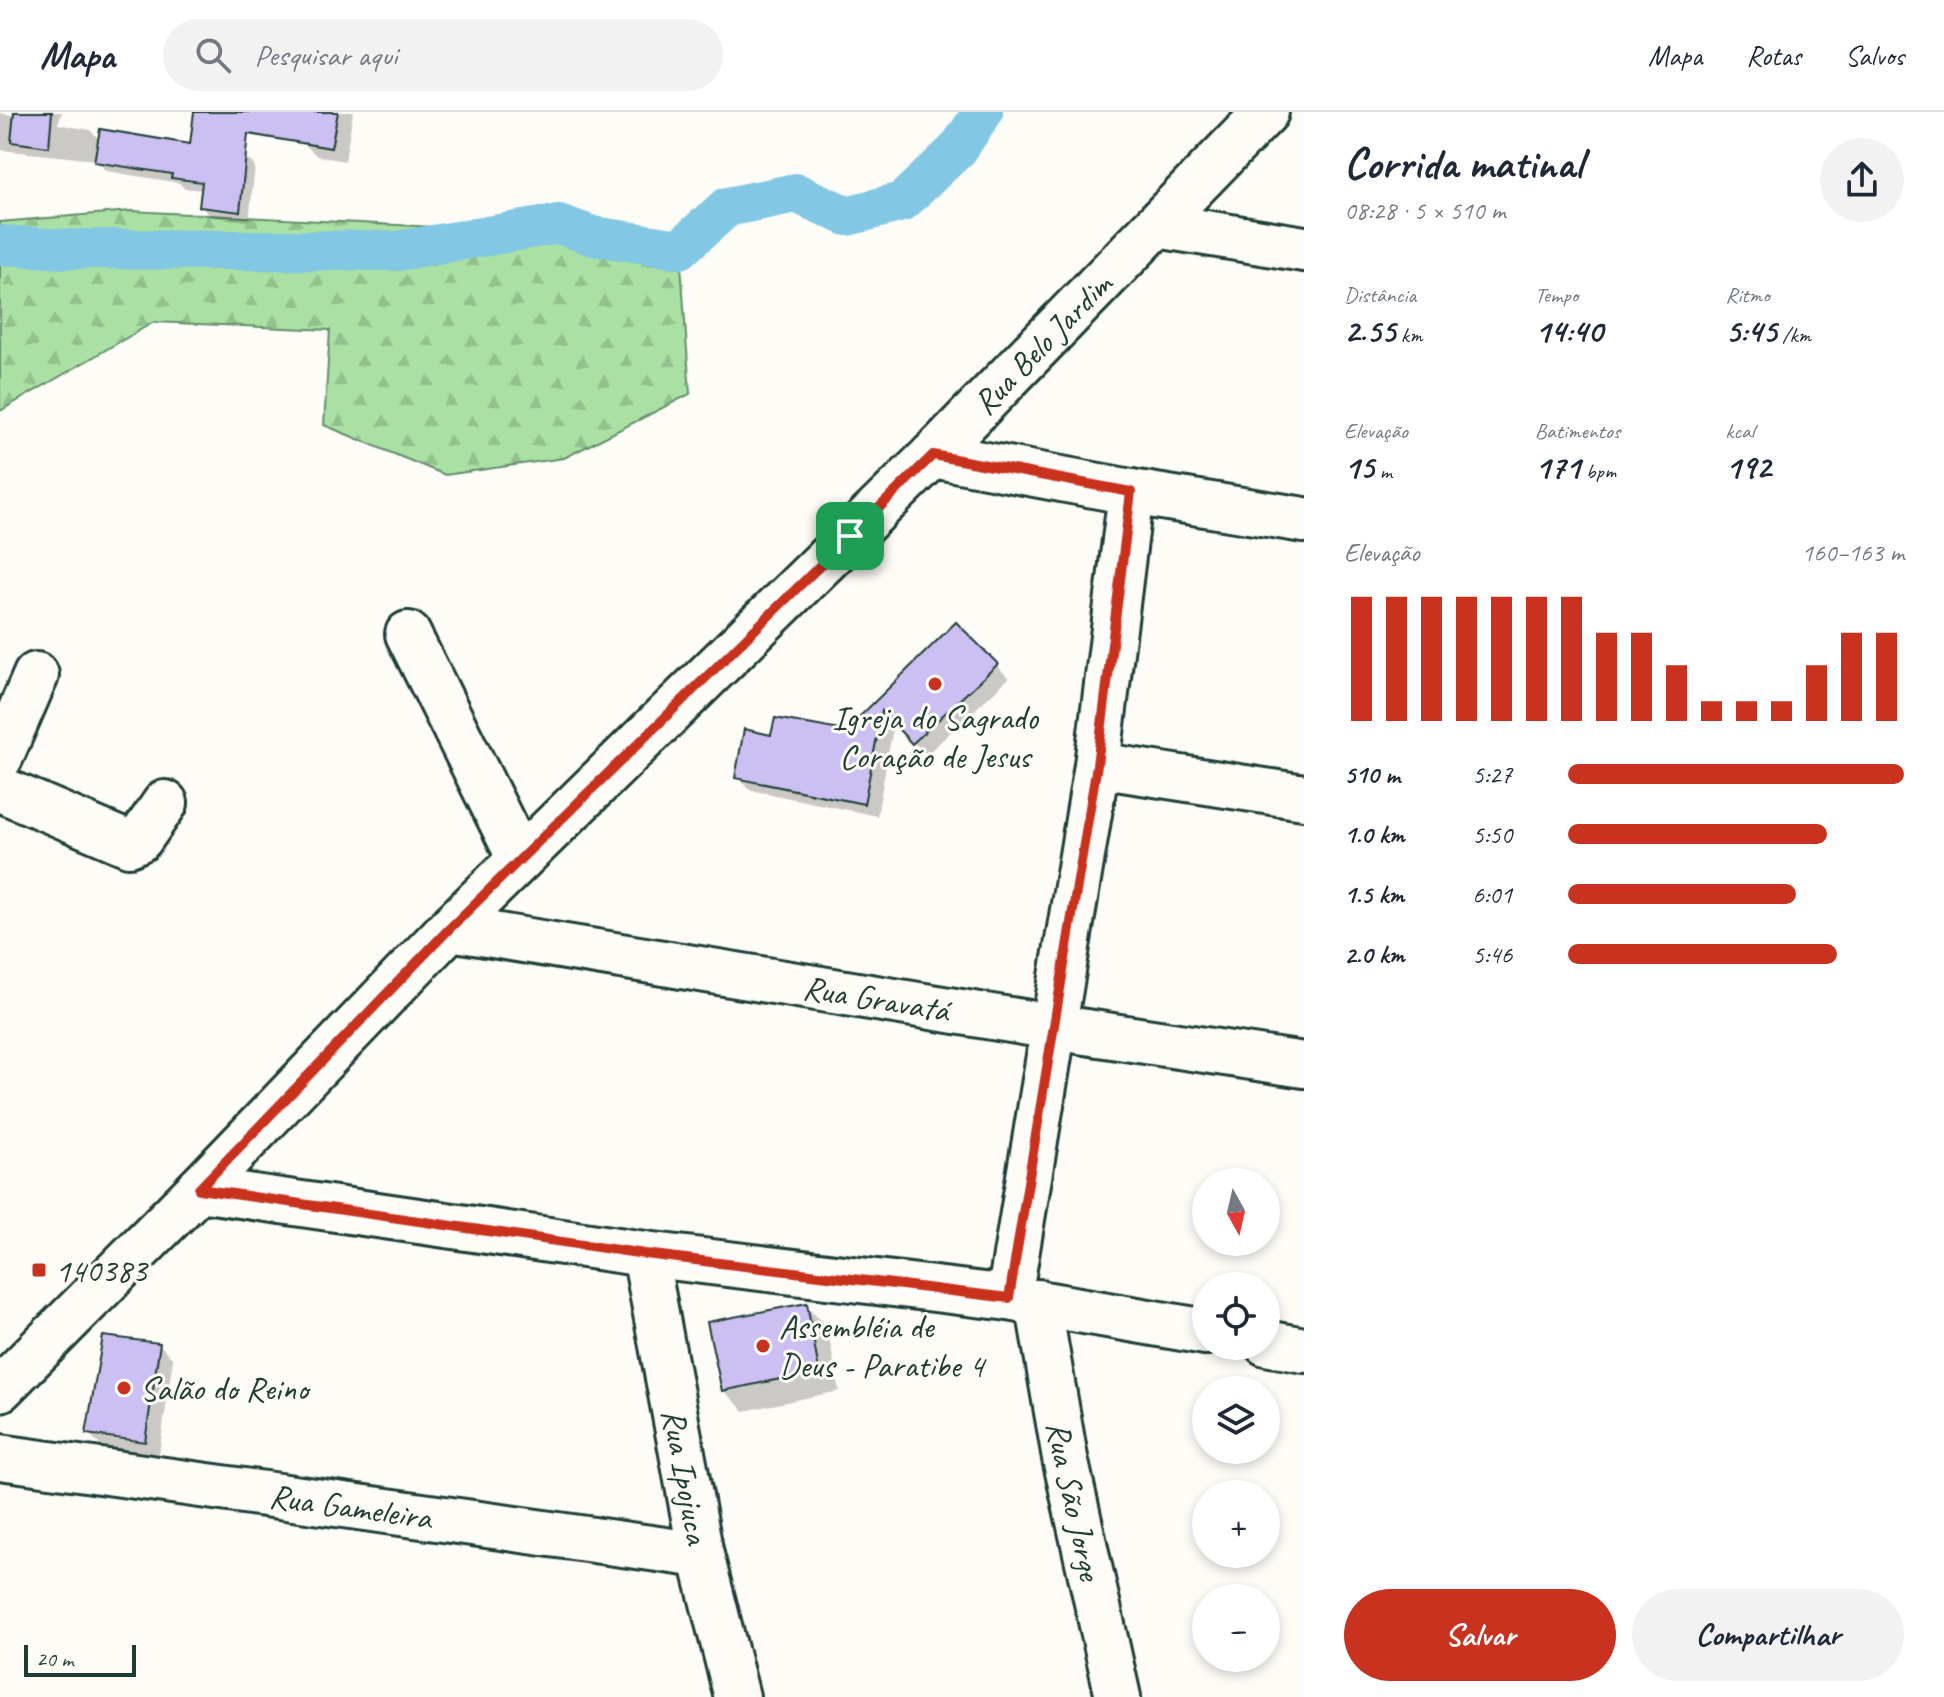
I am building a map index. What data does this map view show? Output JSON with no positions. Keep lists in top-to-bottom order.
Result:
{
  "streets": {
    "street": [
      "Rua Belo Jardim",
      "Rua Gravatá",
      "Rua Ipojuca",
      "Rua São Jorge",
      "Rua Gameleira"
    ]
  },
  "crossings": [
    ["Rua Belo Jardim", "Rua Gravatá"],
    ["Rua Gravatá", "Rua São Jorge"],
    ["Rua Ipojuca", "Rua Gameleira"]
  ],
  "places": {
    "other": ["Igreja do Sagrado Coração de Jesus", "Assembléia de Deus - Paratibe 4", "Salão do Reino"],
    "transit": ["140383"]
  },
  "scale_bar": "20 m",
  "north": "bottom",
  "page": {
    "header": "Mapa",
    "search": "Pesquisar aqui",
    "nav": ["Mapa", "Rotas", "Salvos"],
    "heading": ["Corrida matinal", "08:28 · 5 × 510 m"],
    "stats": [
      ["Distância", "2.55 km"],
      ["Tempo", "14:40"],
      ["Ritmo", "5:45 /km"],
      ["Elevação", "15 m"],
      ["Batimentos", "171 bpm"],
      ["kcal", "192"]
    ],
    "chart": ["Elevação", "160–163 m"],
    "list": [
      {
        "name": "510 m",
        "note": "5:27"
      },
      {
        "name": "1.0 km",
        "note": "5:50"
      },
      {
        "name": "1.5 km",
        "note": "6:01"
      },
      {
        "name": "2.0 km",
        "note": "5:46"
      }
    ],
    "map_buttons": ["+", "−"],
    "buttons": ["Salvar", "Compartilhar"],
    "scale": "20 m"
  }
}
